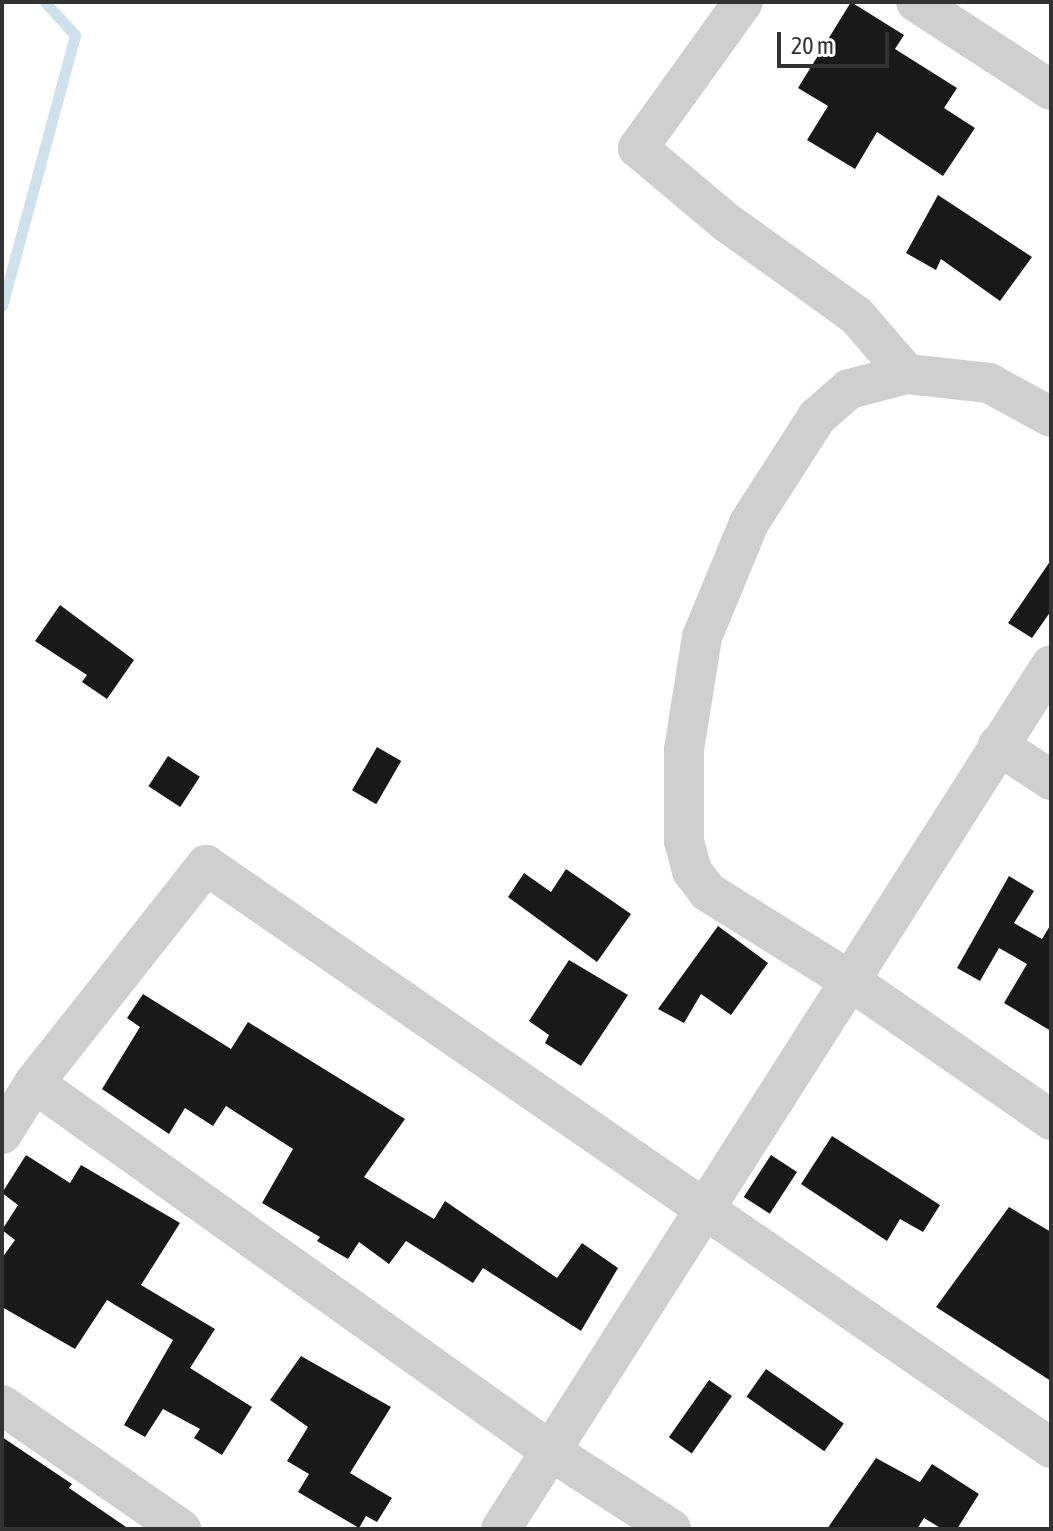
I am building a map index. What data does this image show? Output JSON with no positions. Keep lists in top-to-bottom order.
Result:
{
  "scale_bar": "20 m"
}
